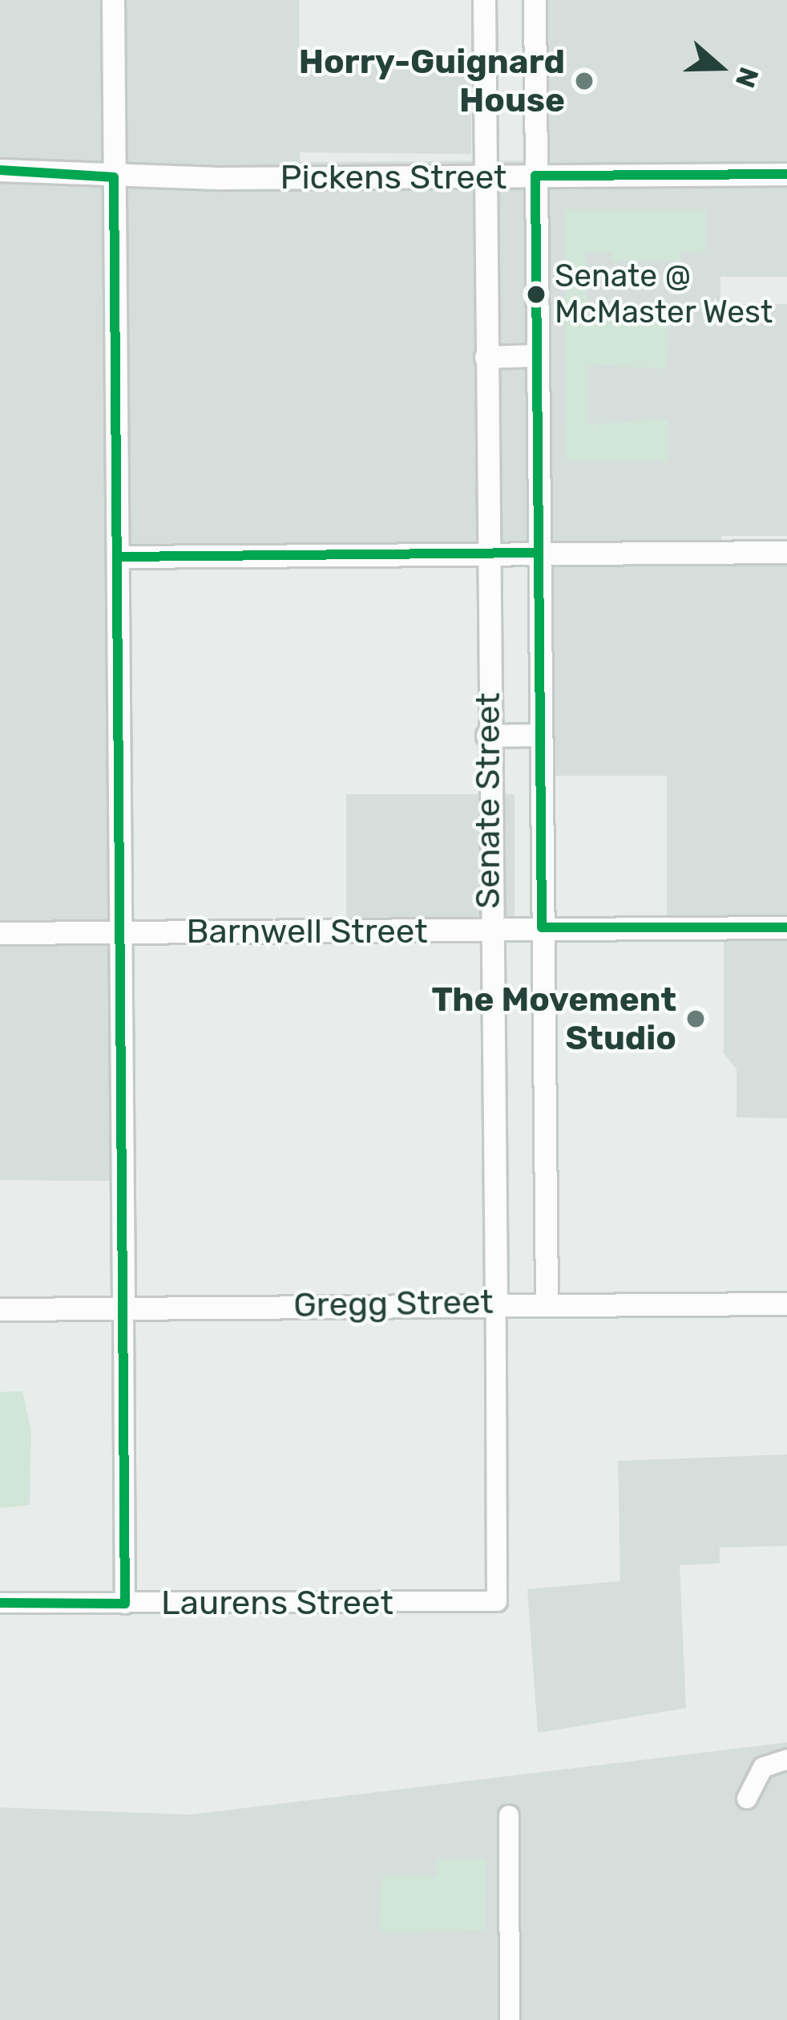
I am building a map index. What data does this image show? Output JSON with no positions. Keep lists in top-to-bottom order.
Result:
{
  "streets": {
    "street": [
      "Pickens Street",
      "Senate Street",
      "Barnwell Street",
      "Gregg Street",
      "Laurens Street"
    ]
  },
  "crossings": [
    ["Pickens Street", "Senate Street"],
    ["Senate Street", "Barnwell Street"],
    ["Senate Street", "Gregg Street"],
    ["Senate Street", "Laurens Street"]
  ],
  "places": ["Horry-Guignard House", "Senate @ McMaster West", "The Movement Studio"],
  "north": "right"
}
